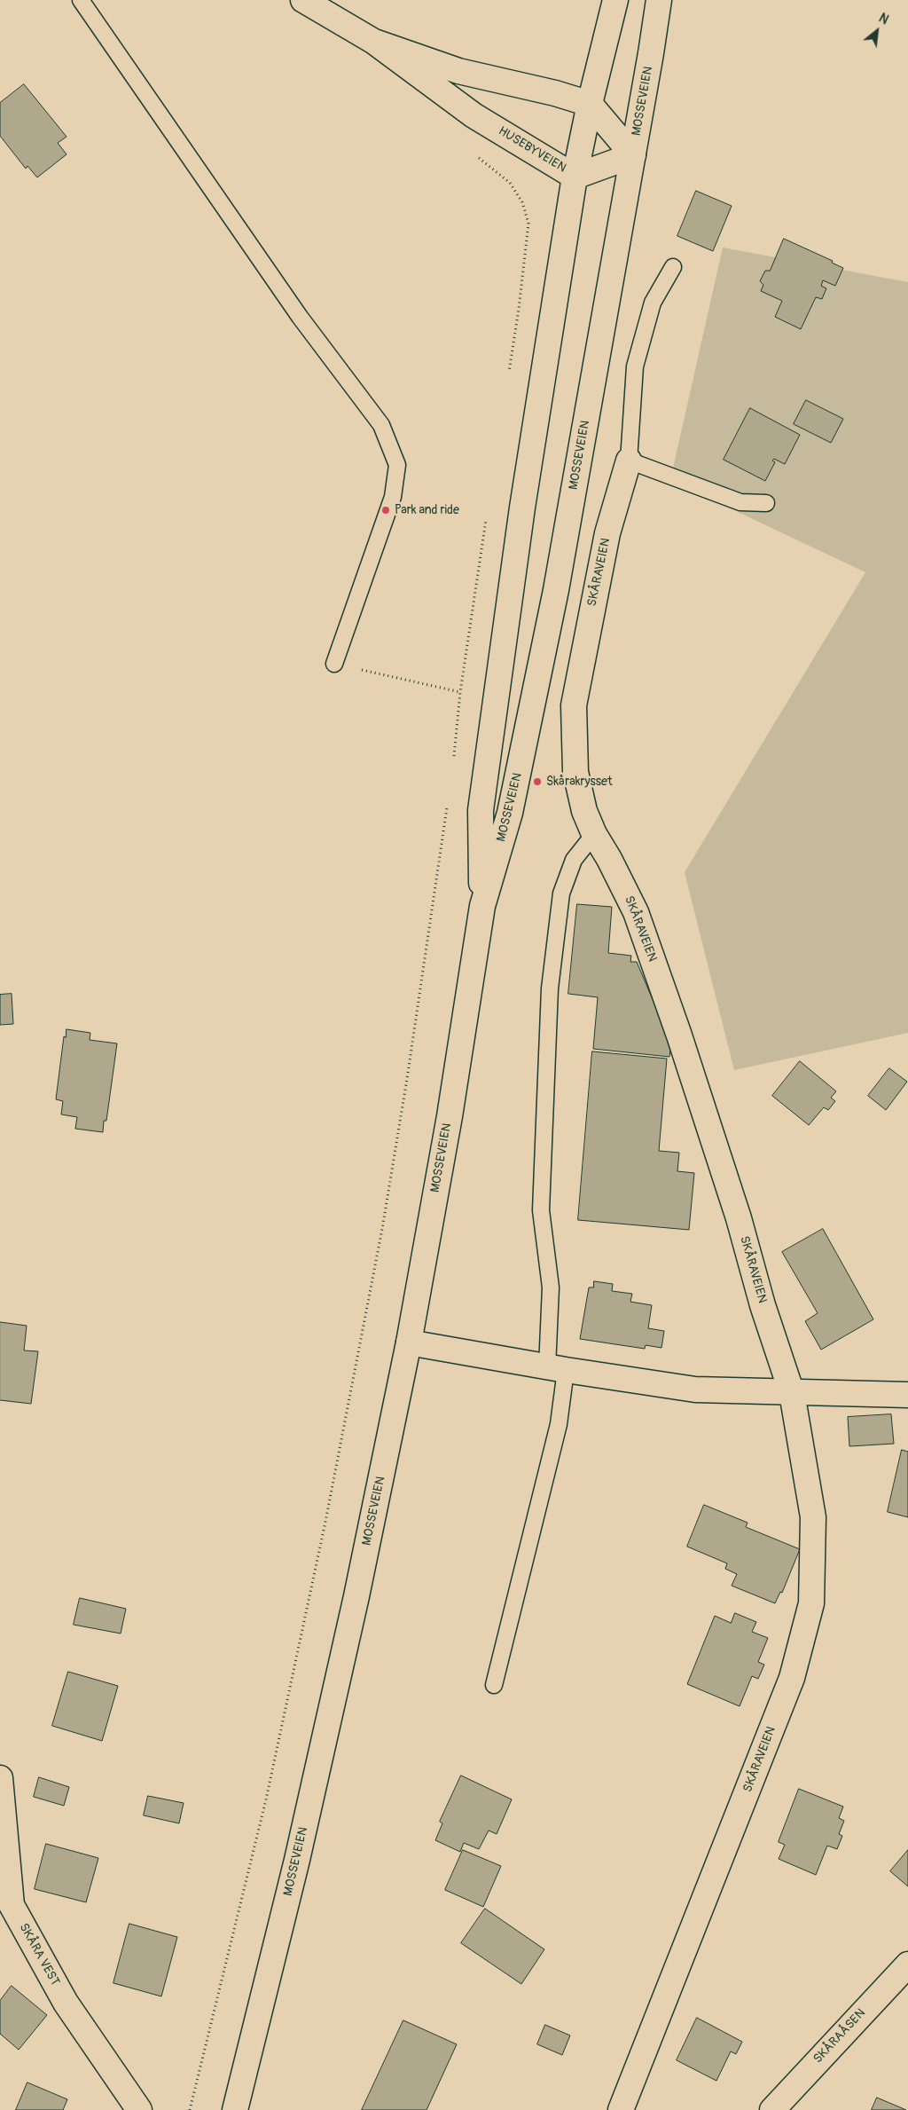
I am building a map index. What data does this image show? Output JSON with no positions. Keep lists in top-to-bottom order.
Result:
{
  "streets": {
    "main road": [
      "MOSSEVEIEN",
      "HUSEBYVEIEN",
      "SKÅRAVEIEN",
      "SKÅRA VEST",
      "SKÅRAÅSEN"
    ]
  },
  "crossings": [
    ["MOSSEVEIEN", "HUSEBYVEIEN"]
  ],
  "places": ["Park and ride", "Skårakrysset"],
  "north": "top right"
}
